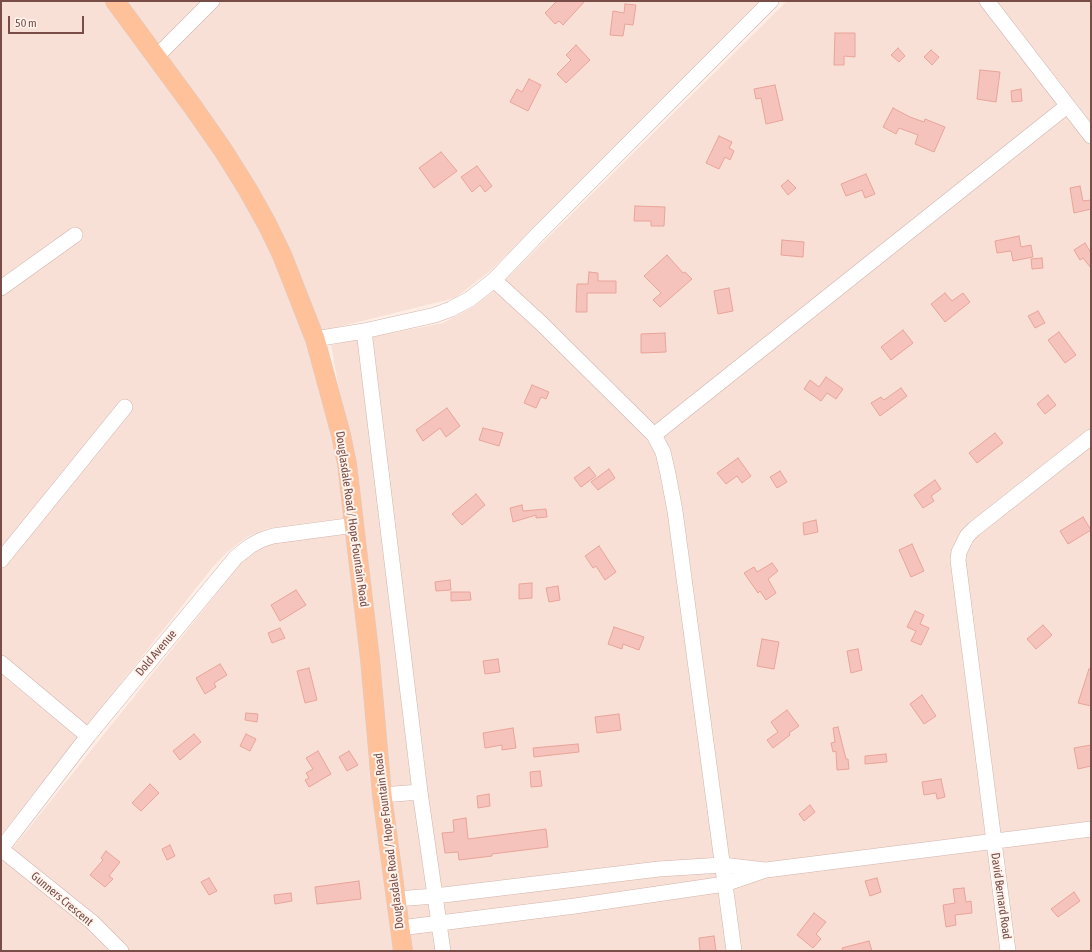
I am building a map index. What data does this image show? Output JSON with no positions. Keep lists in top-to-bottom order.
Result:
{
  "streets": {
    "main road": ["Douglasdale Road / Hope Fountain Road"],
    "street": ["Dold Avenue", "David Bernard Road", "Gunners Crescent"]
  },
  "crossings": [
    ["Douglasdale Road / Hope Fountain Road", "Dold Avenue"],
    ["Dold Avenue", "Gunners Crescent"]
  ],
  "scale_bar": "50 m"
}
